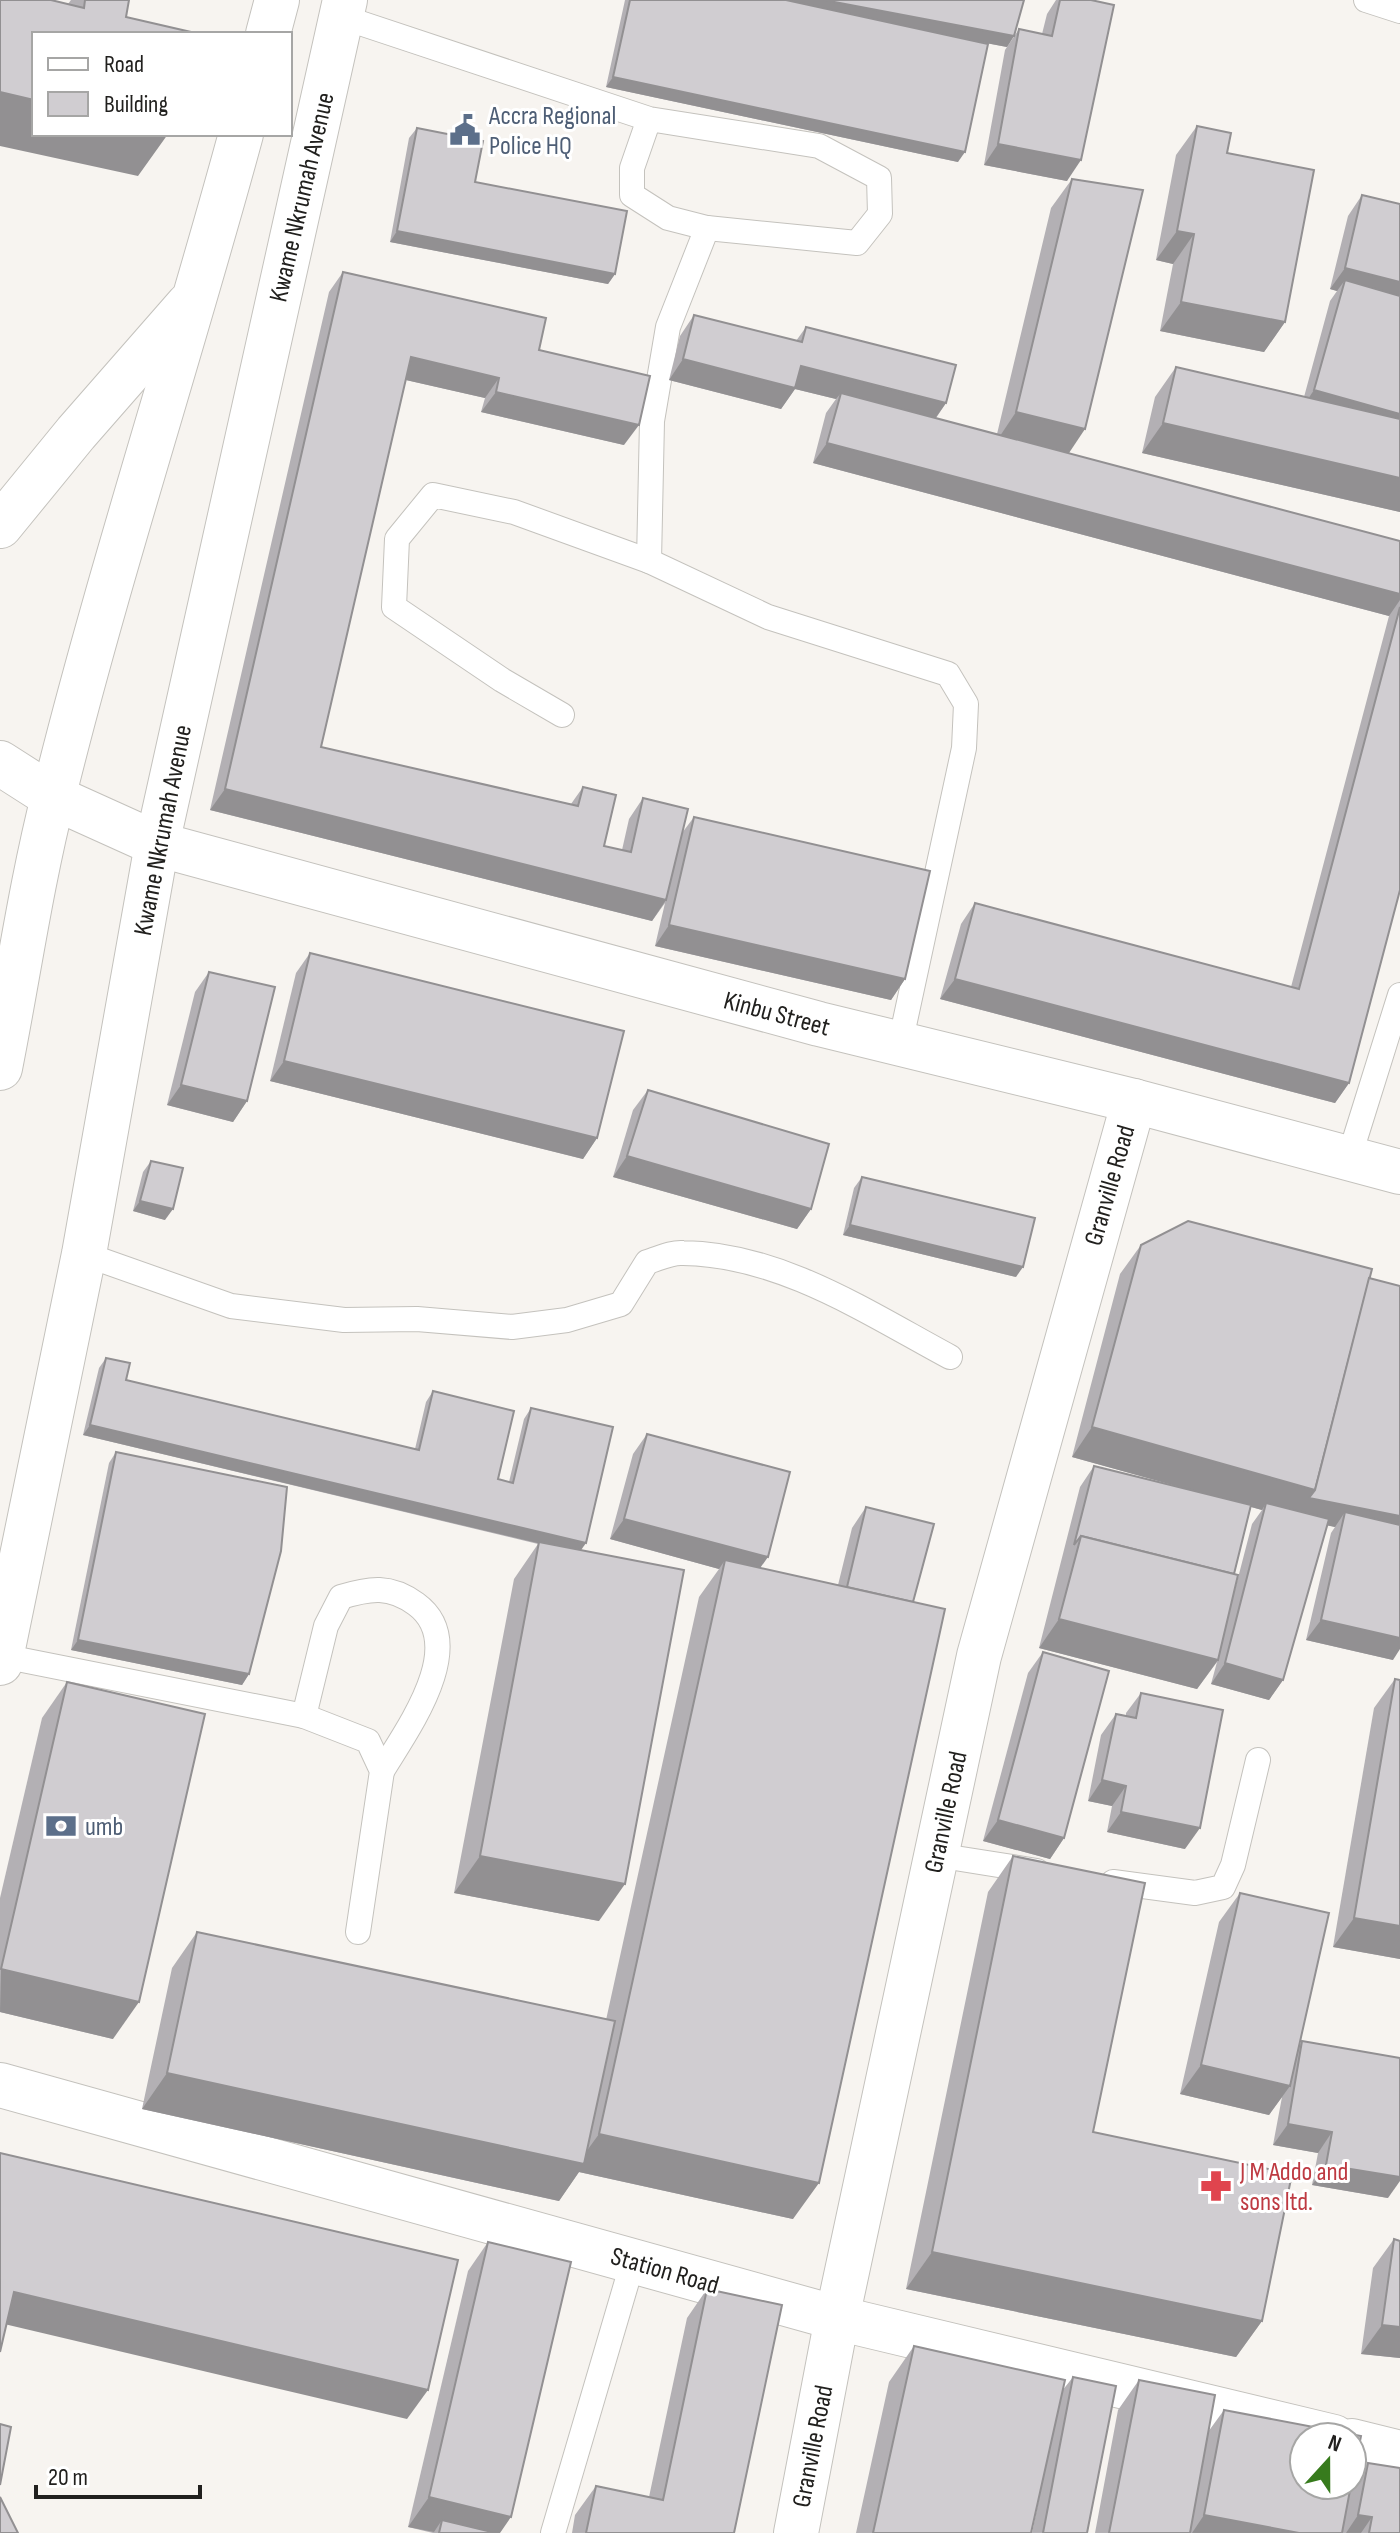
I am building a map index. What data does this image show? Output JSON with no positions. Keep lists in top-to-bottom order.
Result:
{
  "streets": {
    "street": [
      "Kwame Nkrumah Avenue",
      "Kinbu Street",
      "Granville Road",
      "Station Road"
    ]
  },
  "crossings": [
    ["Kwame Nkrumah Avenue", "Kinbu Street"],
    ["Kinbu Street", "Granville Road"],
    ["Granville Road", "Station Road"]
  ],
  "places": {
    "public building": ["Accra Regional Police HQ"],
    "bank": ["umb"],
    "pharmacy": ["J M Addo and sons ltd."]
  },
  "legend": ["Road", "Building"],
  "scale_bar": "20 m",
  "north": "top"
}
